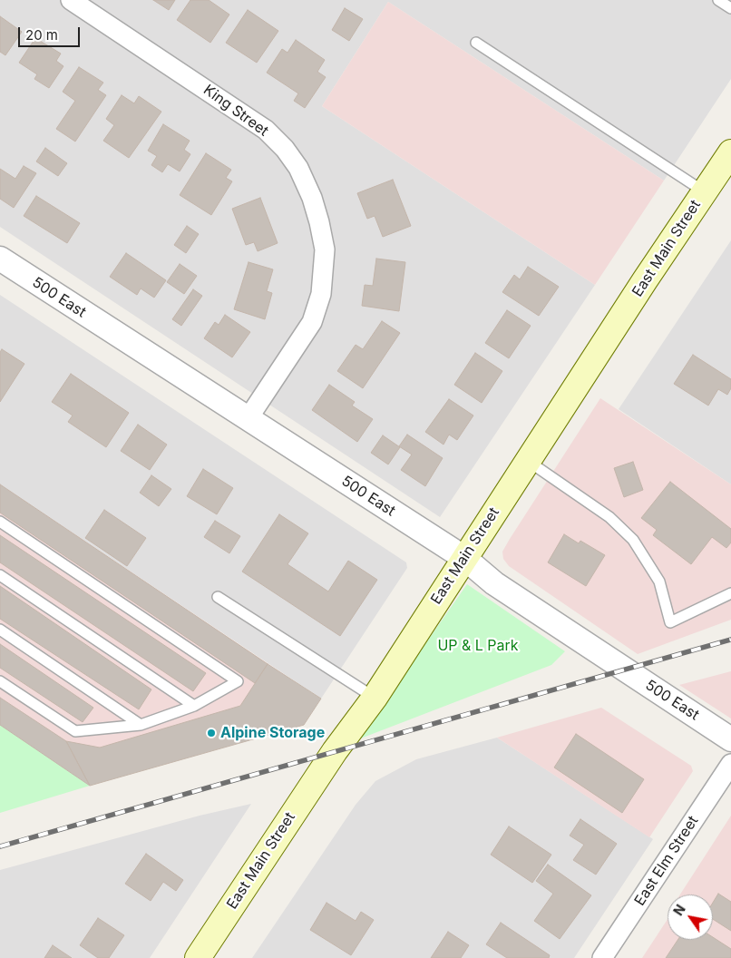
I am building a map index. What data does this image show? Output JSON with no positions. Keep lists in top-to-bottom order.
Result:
{
  "streets": {
    "main road": ["East Main Street"],
    "street": ["King Street", "500 East", "East Elm Street"]
  },
  "crossings": [
    ["King Street", "500 East"],
    ["East Main Street", "500 East"]
  ],
  "parks": ["UP & L Park"],
  "places": ["Alpine Storage"],
  "scale_bar": "20 m",
  "north": "top left"
}
